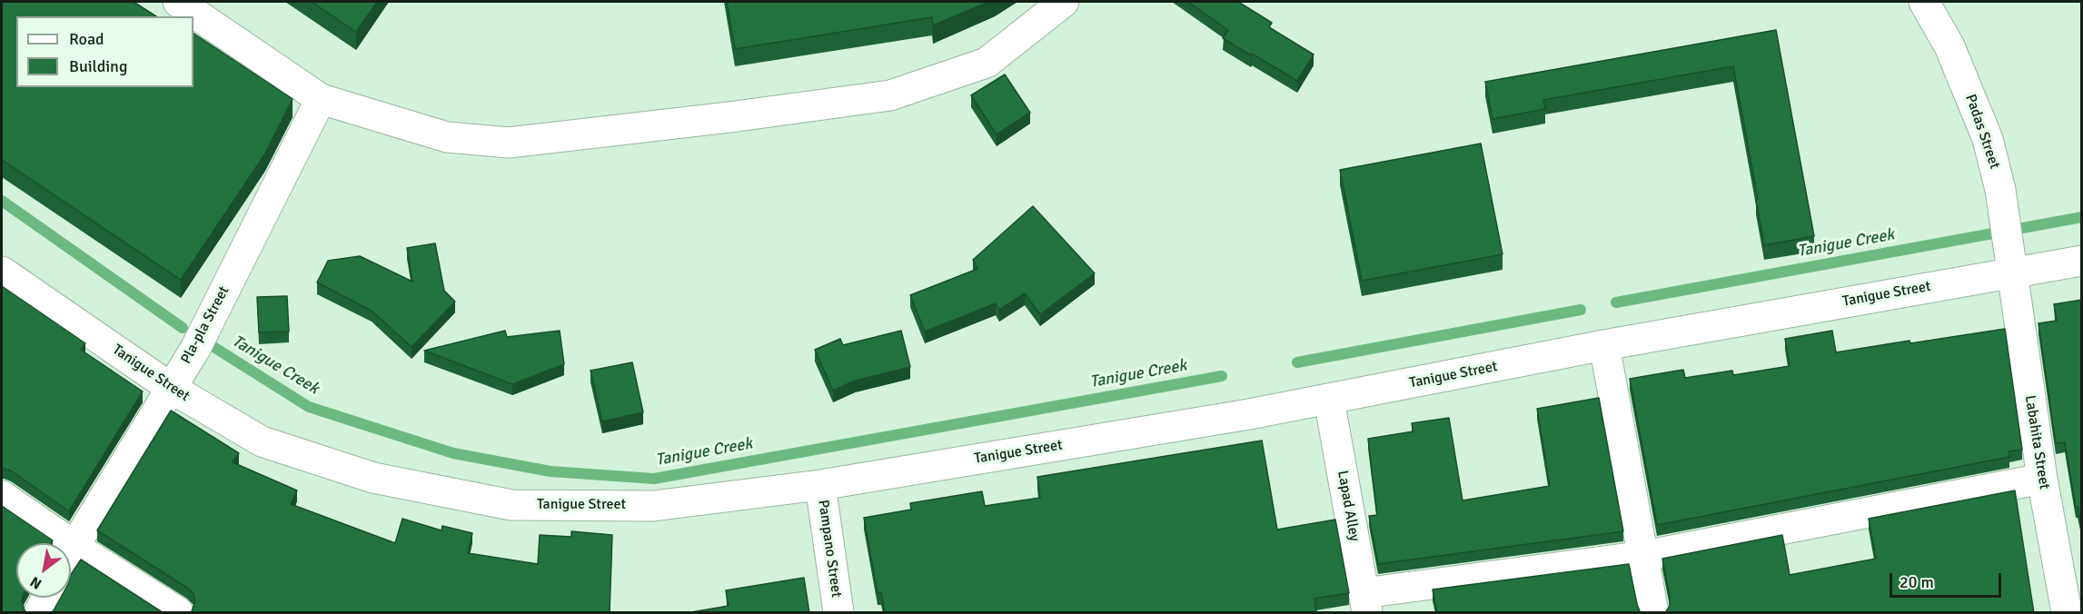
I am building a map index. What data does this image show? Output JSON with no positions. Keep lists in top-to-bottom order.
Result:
{
  "streets": {
    "street": [
      "Padas Street",
      "Tanigue Street",
      "Pla-pla Street",
      "Labahita Street",
      "Lapad Alley",
      "Pampano Street"
    ]
  },
  "crossings": [
    ["Padas Street", "Tanigue Street"],
    ["Padas Street", "Labahita Street"],
    ["Tanigue Street", "Pla-pla Street"],
    ["Tanigue Street", "Labahita Street"],
    ["Tanigue Street", "Lapad Alley"],
    ["Tanigue Street", "Pampano Street"]
  ],
  "water": ["Tanigue Creek"],
  "legend": ["Road", "Building"],
  "scale_bar": "20 m",
  "north": "bottom left"
}
